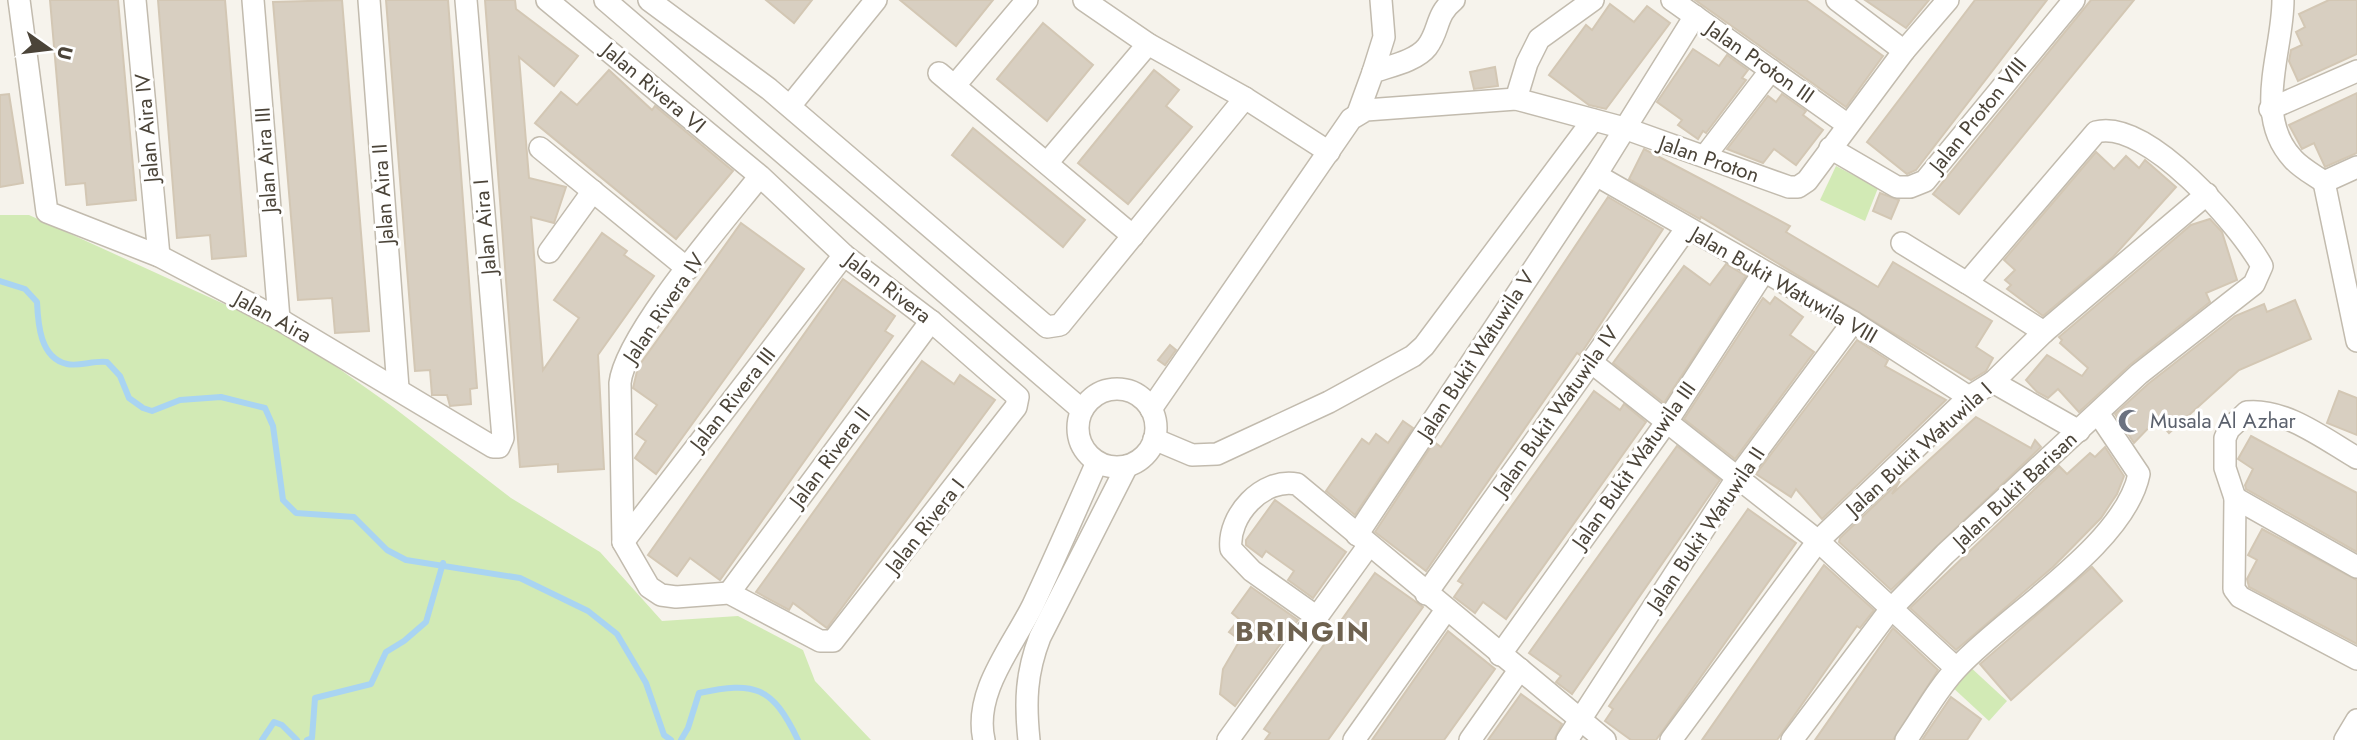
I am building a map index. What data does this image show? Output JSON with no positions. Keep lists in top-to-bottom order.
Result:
{
  "streets": {
    "street": [
      "Jalan Proton III",
      "Jalan Rivera VI",
      "Jalan Proton VIII",
      "Jalan Aira IV",
      "Jalan Proton",
      "Jalan Aira III",
      "Jalan Aira II",
      "Jalan Aira I",
      "Jalan Bukit Watuwila VIII",
      "Jalan Rivera",
      "Jalan Rivera IV",
      "Jalan Aira",
      "Jalan Bukit Watuwila V",
      "Jalan Rivera III",
      "Jalan Bukit Watuwila IV",
      "Jalan Bukit Watuwila I",
      "Jalan Rivera II",
      "Jalan Bukit Watuwila III",
      "Jalan Bukit Barisan",
      "Jalan Rivera I",
      "Jalan Bukit Watuwila II"
    ]
  },
  "crossings": [
    ["Jalan Proton III", "Jalan Proton"],
    ["Jalan Proton III", "Jalan Bukit Watuwila V"],
    ["Jalan Rivera VI", "Jalan Rivera"],
    ["Jalan Rivera VI", "Jalan Rivera IV"],
    ["Jalan Proton VIII", "Jalan Proton"],
    ["Jalan Aira IV", "Jalan Aira"],
    ["Jalan Proton", "Jalan Bukit Watuwila V"],
    ["Jalan Aira III", "Jalan Aira"],
    ["Jalan Aira II", "Jalan Aira"],
    ["Jalan Aira I", "Jalan Aira"],
    ["Jalan Bukit Watuwila VIII", "Jalan Bukit Watuwila V"],
    ["Jalan Bukit Watuwila VIII", "Jalan Bukit Watuwila IV"],
    ["Jalan Bukit Watuwila VIII", "Jalan Bukit Watuwila I"],
    ["Jalan Bukit Watuwila VIII", "Jalan Bukit Watuwila III"],
    ["Jalan Bukit Watuwila VIII", "Jalan Bukit Watuwila II"],
    ["Jalan Rivera", "Jalan Rivera IV"],
    ["Jalan Rivera", "Jalan Rivera III"],
    ["Jalan Rivera", "Jalan Rivera II"],
    ["Jalan Rivera", "Jalan Rivera I"],
    ["Jalan Rivera IV", "Jalan Rivera III"],
    ["Jalan Bukit Watuwila I", "Jalan Bukit Barisan"],
    ["Jalan Rivera II", "Jalan Rivera I"]
  ],
  "districts": ["BRINGIN"],
  "places": {
    "mosque": ["Musala Al Azhar"]
  },
  "north": "right"
}
